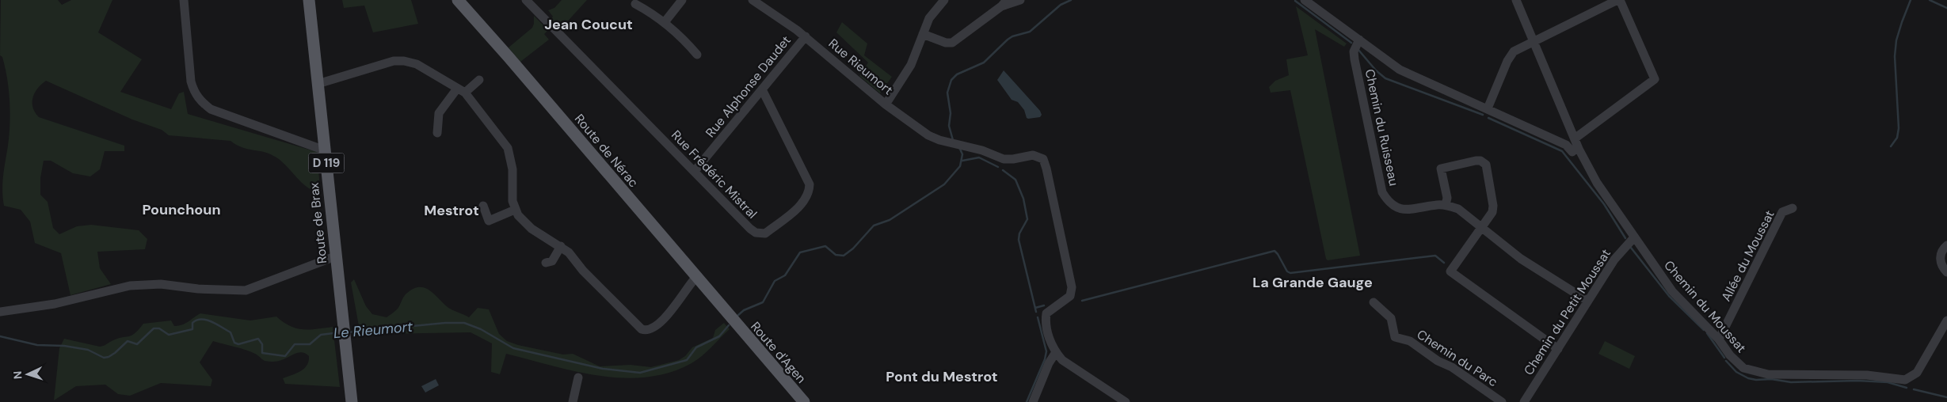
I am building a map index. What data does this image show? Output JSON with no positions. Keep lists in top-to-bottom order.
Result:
{
  "streets": {
    "main road": [
      "Route de Nérac",
      "D 119",
      "Route de Brax",
      "Route d'Agen"
    ],
    "street": [
      "Rue Rieumort",
      "Rue Alphonse Daudet",
      "Chemin du Ruisseau",
      "Rue Frédéric Mistral",
      "Allée du Moussat",
      "Chemin du Moussat",
      "Chemin du Petit Moussat",
      "Chemin du Parc"
    ]
  },
  "crossings": [
    ["Rue Rieumort", "Rue Alphonse Daudet"],
    ["Rue Alphonse Daudet", "Rue Frédéric Mistral"],
    ["Route de Nérac", "Route d'Agen"],
    ["Allée du Moussat", "Chemin du Moussat"],
    ["Chemin du Moussat", "Chemin du Petit Moussat"]
  ],
  "districts": [
    "Jean Coucut",
    "Pounchoun",
    "Mestrot",
    "La Grande Gauge",
    "Pont du Mestrot"
  ],
  "water": ["Le Rieumort"],
  "north": "left"
}
